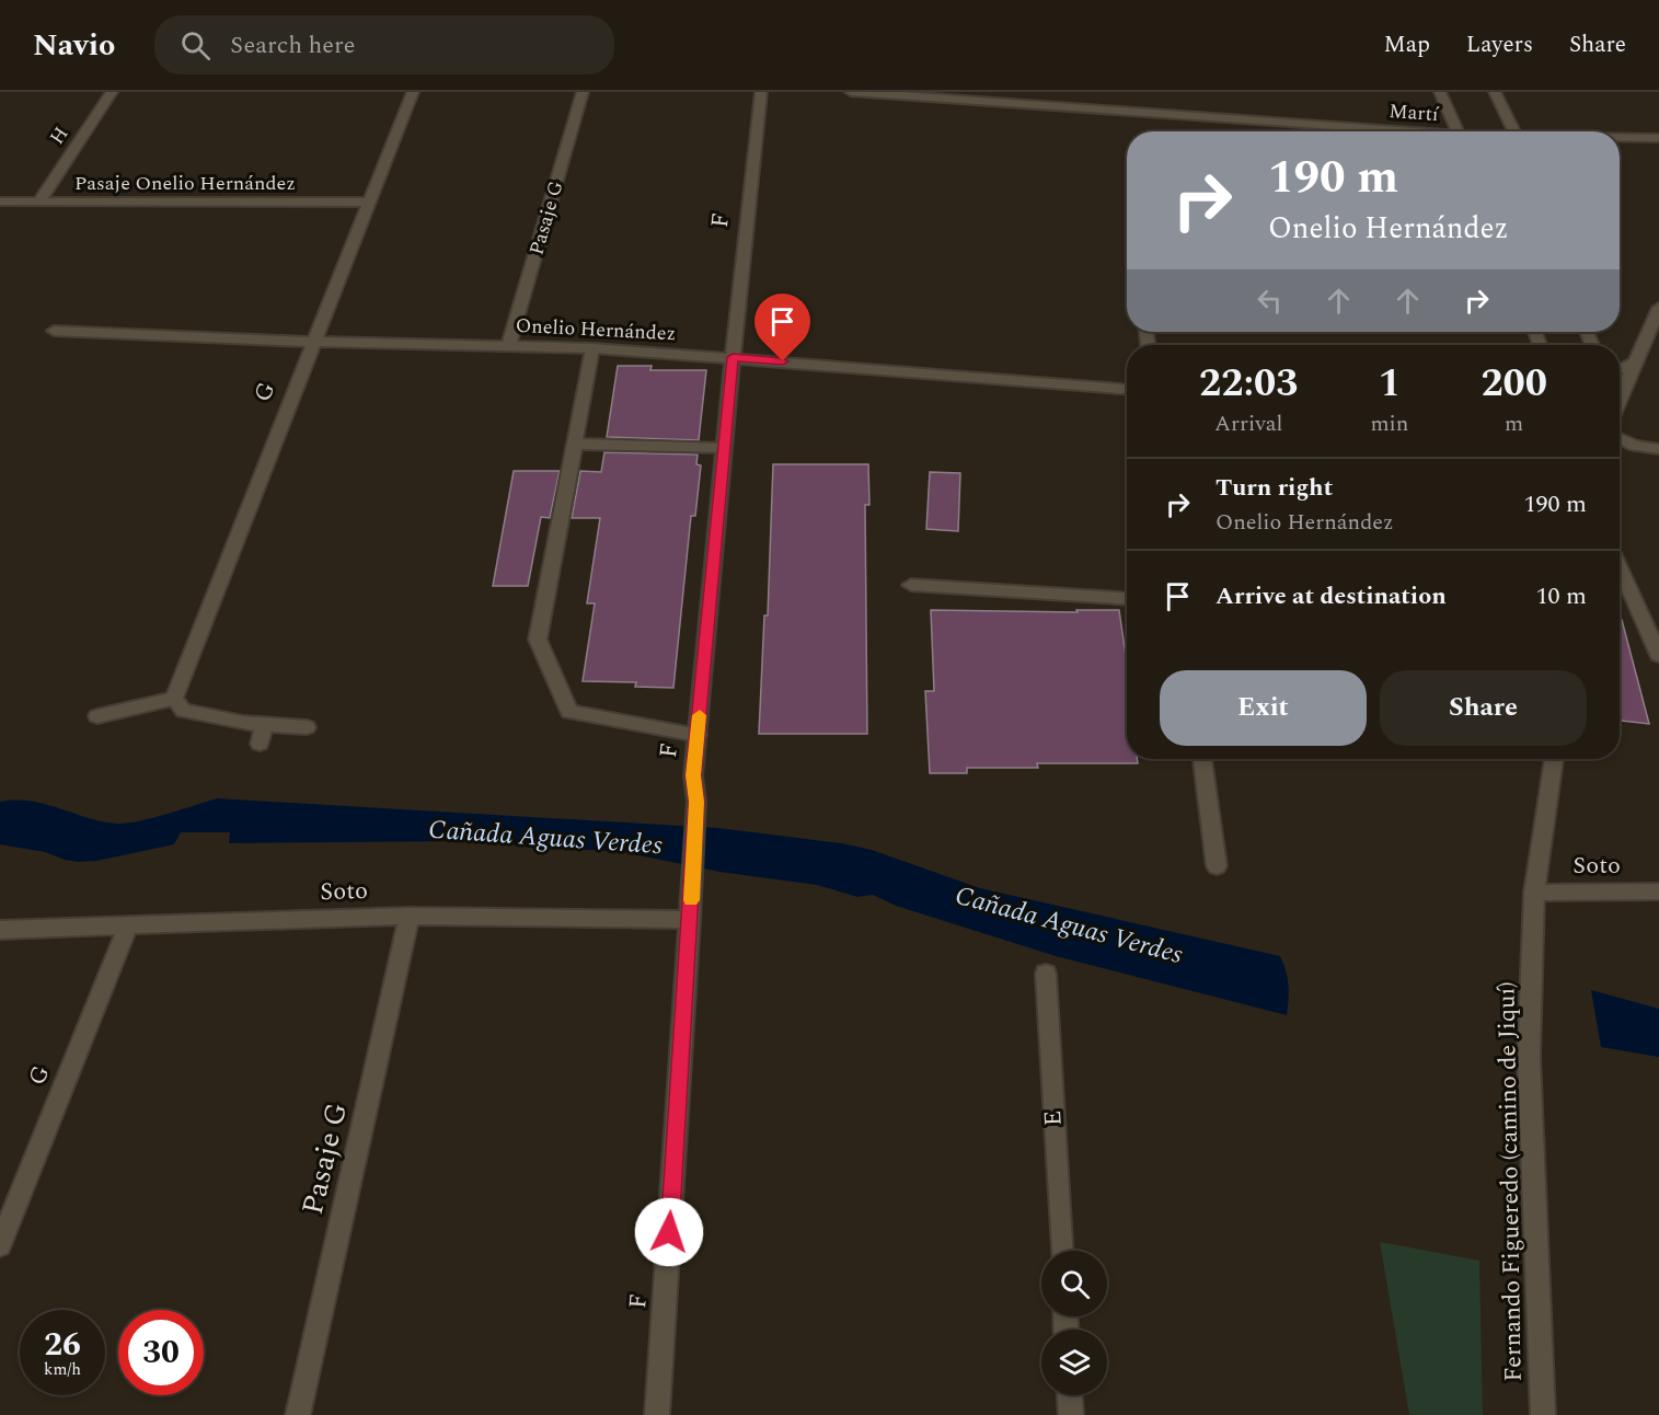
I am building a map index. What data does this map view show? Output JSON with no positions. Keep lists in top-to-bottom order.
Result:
{
  "streets": {
    "street": [
      "Martí",
      "H",
      "Pasaje Onelio Hernández",
      "Pasaje G",
      "F",
      "Onelio Hernández",
      "G",
      "Soto",
      "E",
      "Fernando Figueredo (camino de Jiquí)"
    ]
  },
  "crossings": [
    ["H", "Pasaje Onelio Hernández"],
    ["Pasaje Onelio Hernández", "G"],
    ["Pasaje G", "Onelio Hernández"],
    ["Pasaje G", "Soto"],
    ["F", "Onelio Hernández"],
    ["F", "Soto"],
    ["Onelio Hernández", "G"],
    ["G", "Soto"],
    ["Soto", "Fernando Figueredo (camino de Jiquí)"]
  ],
  "water": ["Cañada Aguas Verdes"],
  "page": {
    "header": "Navio",
    "search": "Search here",
    "nav": ["Map", "Layers", "Share"],
    "turn": ["190 m", "Onelio Hernández"],
    "eta": [
      "22:03",
      "Arrival",
      "1",
      "min",
      "200",
      "m"
    ],
    "list": [
      {
        "name": "Turn right",
        "note": "Onelio Hernández",
        "value": "190 m"
      },
      {
        "name": "Arrive at destination",
        "value": "10 m"
      }
    ],
    "buttons": ["Exit", "Share"],
    "speed": "26 km/h",
    "limit": "30"
  }
}
